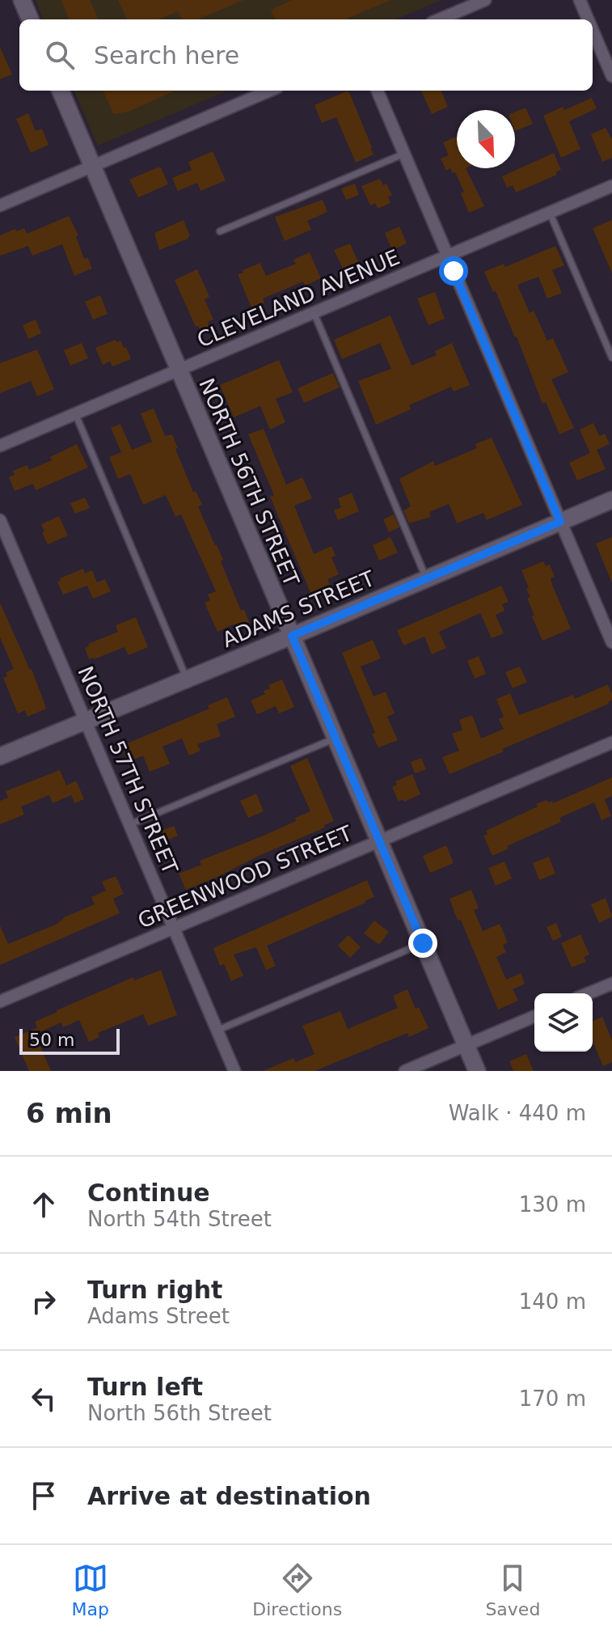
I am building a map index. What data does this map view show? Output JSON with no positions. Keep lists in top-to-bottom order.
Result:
{
  "streets": {
    "main road": ["NORTH 56TH STREET", "ADAMS STREET"],
    "street": ["CLEVELAND AVENUE", "NORTH 57TH STREET", "GREENWOOD STREET"]
  },
  "crossings": [
    ["CLEVELAND AVENUE", "NORTH 56TH STREET"],
    ["NORTH 56TH STREET", "ADAMS STREET"],
    ["NORTH 56TH STREET", "GREENWOOD STREET"],
    ["ADAMS STREET", "NORTH 57TH STREET"],
    ["NORTH 57TH STREET", "GREENWOOD STREET"]
  ],
  "scale_bar": "50 m",
  "north": "bottom right",
  "page": {
    "search": "Search here",
    "scale": "50 m",
    "heading": ["6 min", "Walk · 440 m"],
    "list": [
      ["Continue", "North 54th Street", "130 m"],
      ["Turn right", "Adams Street", "140 m"],
      ["Turn left", "North 56th Street", "170 m"],
      "Arrive at destination"
    ],
    "nav": ["Map", "Directions", "Saved"]
  }
}
